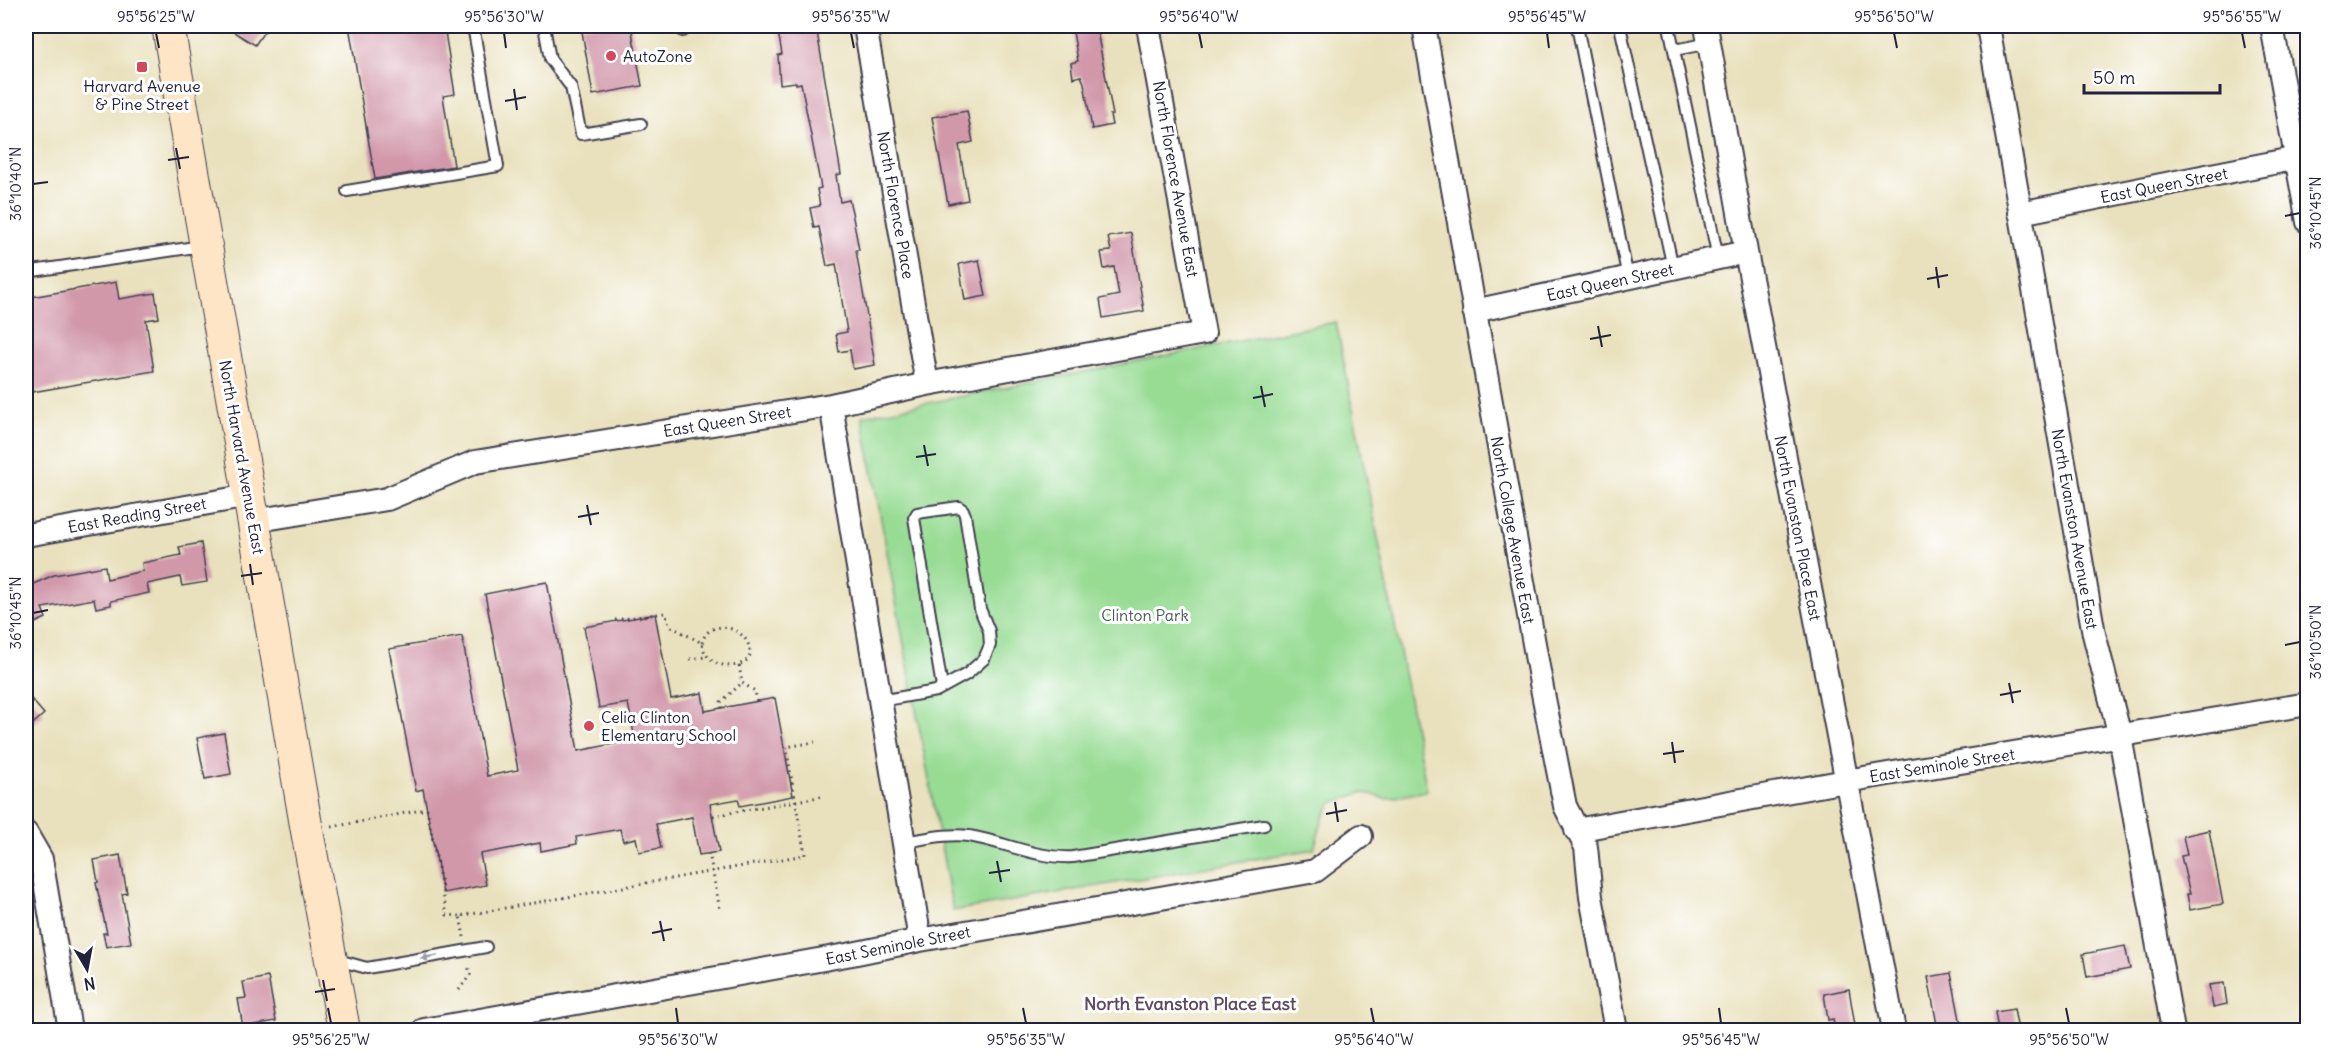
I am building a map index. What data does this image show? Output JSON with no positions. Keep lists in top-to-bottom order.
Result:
{
  "streets": {
    "main road": ["North Harvard Avenue East"],
    "street": [
      "North Florence Avenue East",
      "East Queen Street",
      "North Florence Place",
      "East Reading Street",
      "North Evanston Place East",
      "North Evanston Avenue East",
      "North College Avenue East",
      "East Seminole Street"
    ]
  },
  "crossings": [
    ["North Florence Avenue East", "East Queen Street"],
    ["East Queen Street", "North Florence Place"],
    ["East Queen Street", "North Harvard Avenue East"],
    ["East Queen Street", "East Reading Street"],
    ["East Queen Street", "North Evanston Place East"],
    ["East Queen Street", "North Evanston Avenue East"],
    ["East Queen Street", "North College Avenue East"],
    ["North Harvard Avenue East", "East Reading Street"],
    ["North Evanston Place East", "East Seminole Street"],
    ["North Evanston Avenue East", "East Seminole Street"],
    ["North College Avenue East", "East Seminole Street"]
  ],
  "districts": ["North Evanston Place East"],
  "parks": ["Clinton Park"],
  "places": {
    "other": ["AutoZone", "Celia Clinton Elementary School"],
    "transit": ["Harvard Avenue & Pine Street"]
  },
  "scale_bar": "50 m",
  "north": "bottom",
  "coordinates": [
    "95°56'25\"W",
    "95°56'30\"W",
    "95°56'35\"W",
    "95°56'40\"W",
    "95°56'45\"W",
    "95°56'50\"W",
    "95°56'55\"W",
    "36°10'40\"N",
    "36°10'45\"N",
    "36°10'50\"N"
  ]
}
